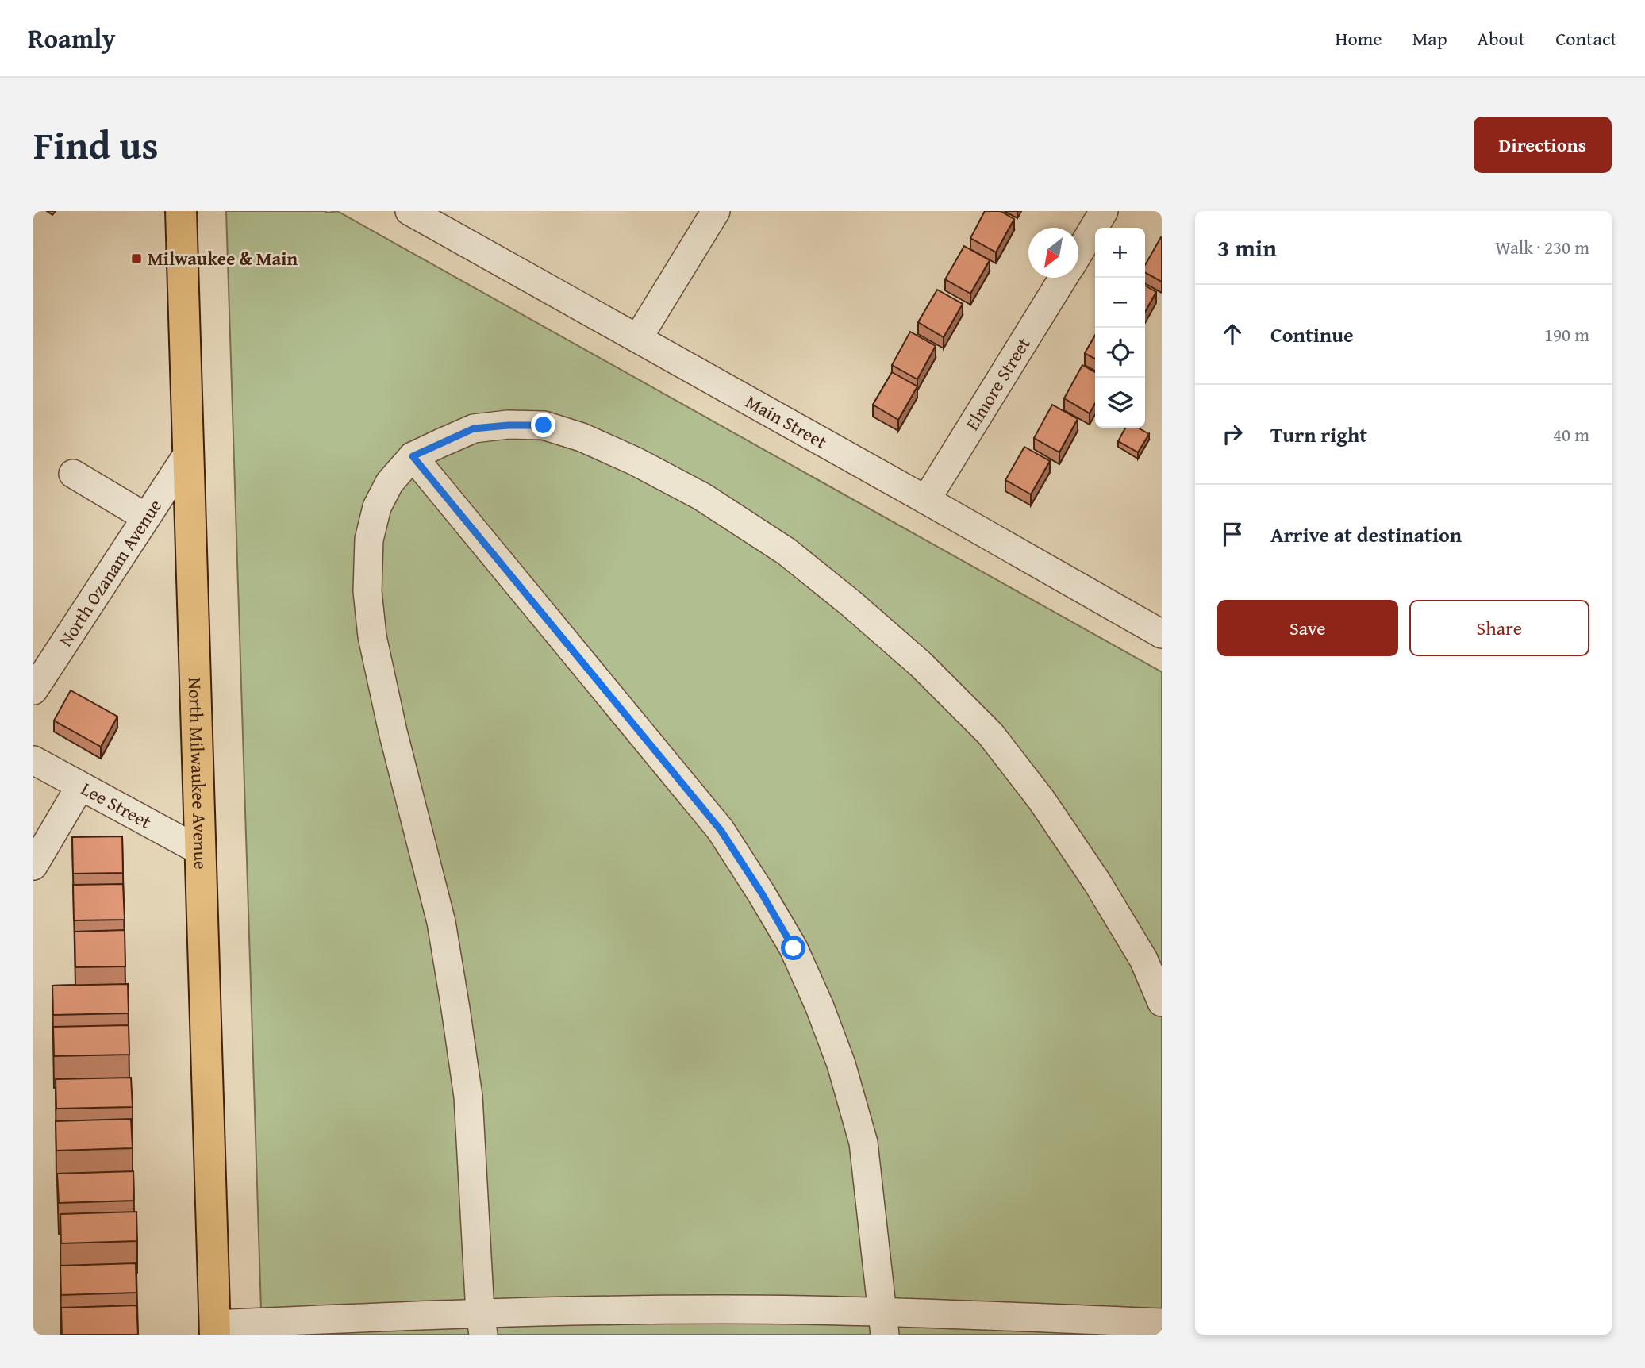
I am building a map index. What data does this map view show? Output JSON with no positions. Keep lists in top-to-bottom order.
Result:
{
  "streets": {
    "main road": ["North Milwaukee Avenue"],
    "street": [
      "Elmore Street",
      "Main Street",
      "North Ozanam Avenue",
      "Lee Street"
    ]
  },
  "crossings": [
    ["Elmore Street", "Main Street"],
    ["North Ozanam Avenue", "North Milwaukee Avenue"],
    ["North Milwaukee Avenue", "Lee Street"]
  ],
  "places": {
    "transit": ["Milwaukee & Main"]
  },
  "north": "bottom left",
  "page": {
    "header": "Roamly",
    "nav": [
      "Home",
      "Map",
      "About",
      "Contact"
    ],
    "title": "Find us",
    "buttons": [
      "Directions",
      ["Save", "Share"]
    ],
    "heading": ["3 min", "Walk · 230 m"],
    "map_buttons": ["+", "−"],
    "list": [
      ["Continue", "190 m"],
      ["Turn right", "40 m"],
      "Arrive at destination"
    ]
  }
}
